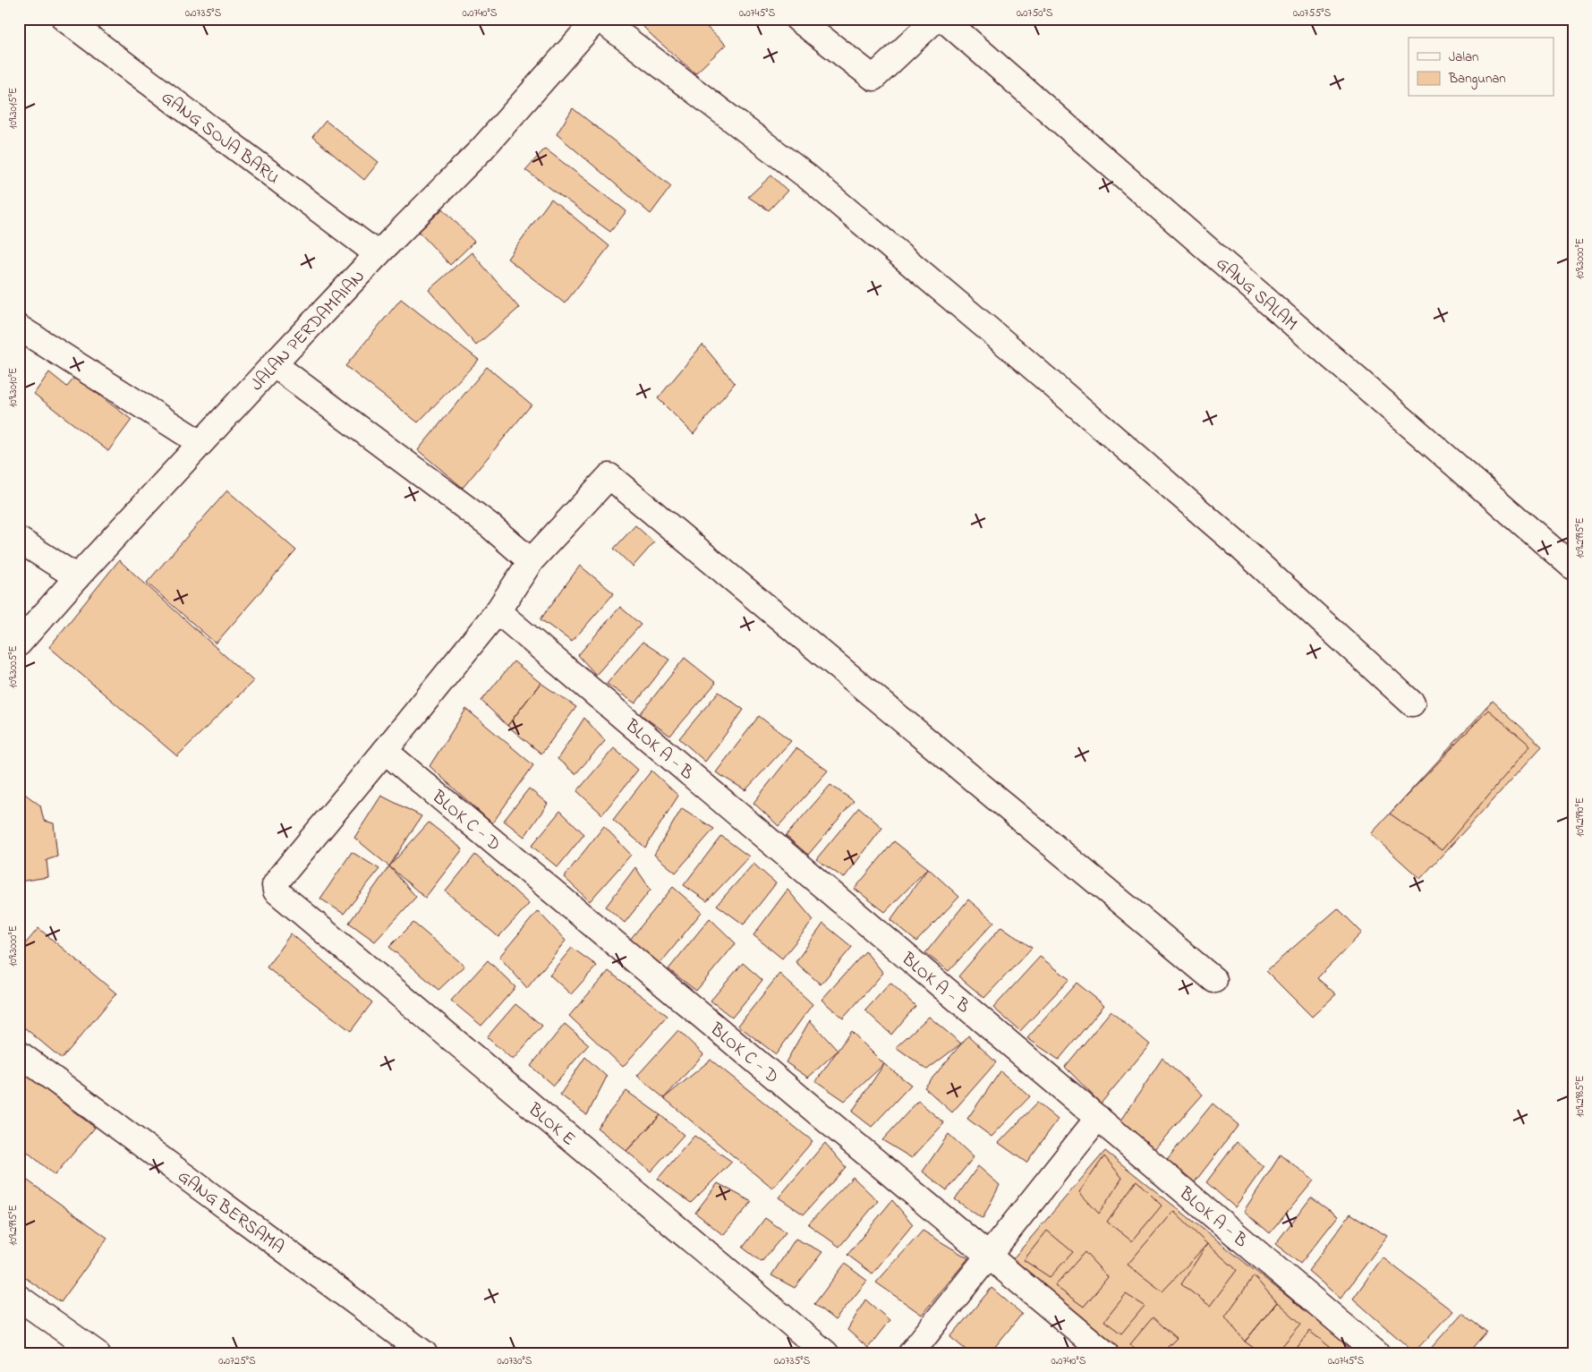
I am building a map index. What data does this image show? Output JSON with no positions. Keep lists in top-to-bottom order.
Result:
{
  "streets": {
    "street": [
      "GANG SOJA BARU",
      "GANG SALAM",
      "JALAN PERDAMAIAN",
      "BLOK A - B",
      "BLOK C - D",
      "BLOK E",
      "GANG BERSAMA"
    ]
  },
  "crossings": [
    ["GANG SOJA BARU", "JALAN PERDAMAIAN"],
    ["BLOK C - D", "BLOK E"]
  ],
  "legend": ["Jalan", "Bangunan"],
  "coordinates": [
    "0.0735°S",
    "0.0740°S",
    "0.0745°S",
    "0.0750°S",
    "0.0755°S",
    "109.3015°E",
    "109.3000°E",
    "109.3010°E",
    "109.2995°E",
    "109.3005°E",
    "109.2990°E",
    "109.2985°E",
    "0.0725°S",
    "0.0730°S"
  ]
}
